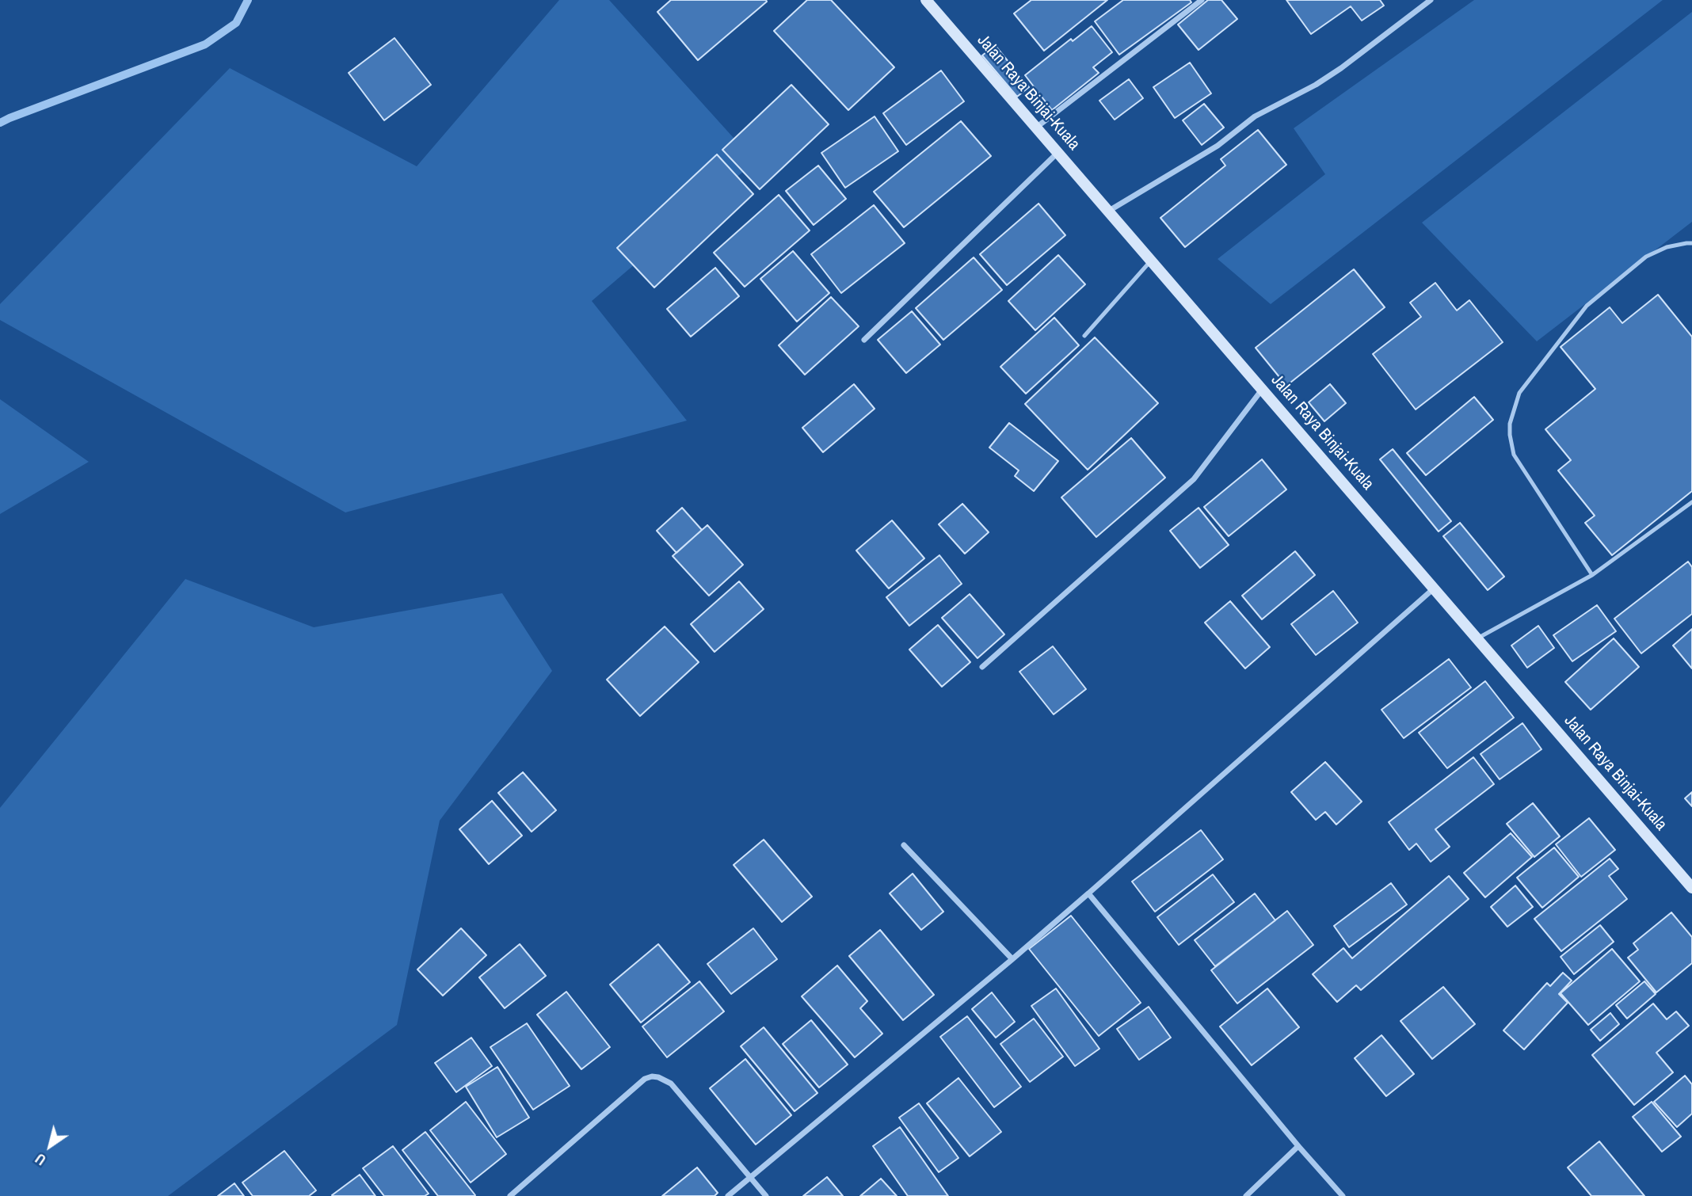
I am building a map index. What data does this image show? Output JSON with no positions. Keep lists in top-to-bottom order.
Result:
{
  "streets": {
    "main road": ["Jalan Raya Binjai-Kuala"]
  },
  "north": "bottom left"
}
